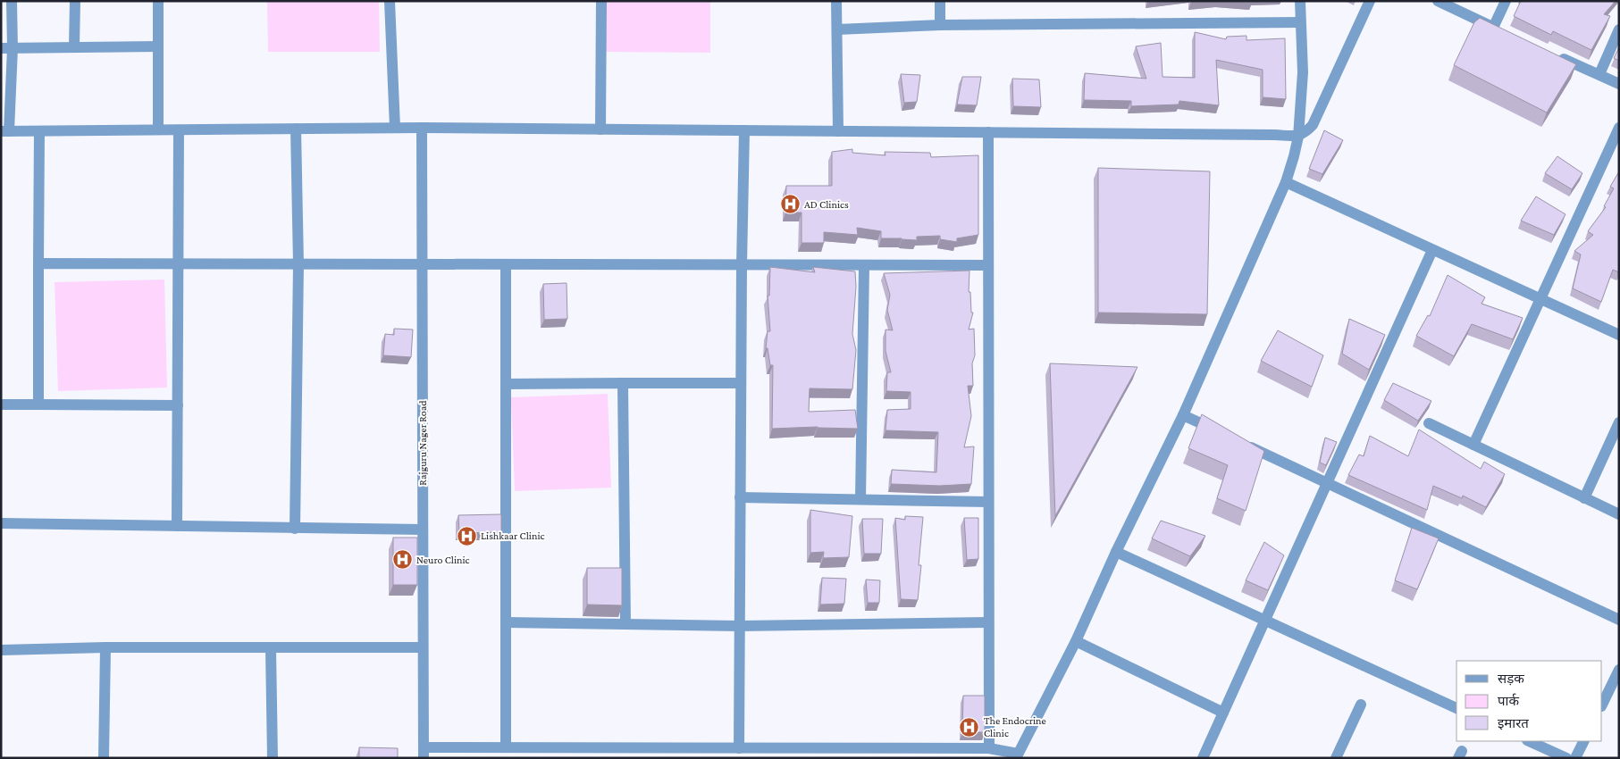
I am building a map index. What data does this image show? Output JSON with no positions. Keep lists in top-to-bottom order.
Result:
{
  "streets": {
    "street": ["Rajguru Nager Road"]
  },
  "places": {
    "hospital": [
      "AD Clinics",
      "Lishkaar Clinic",
      "Neuro Clinic",
      "The Endocrine Clinic"
    ]
  },
  "legend": ["सड़क", "पार्क", "इमारत"]
}
